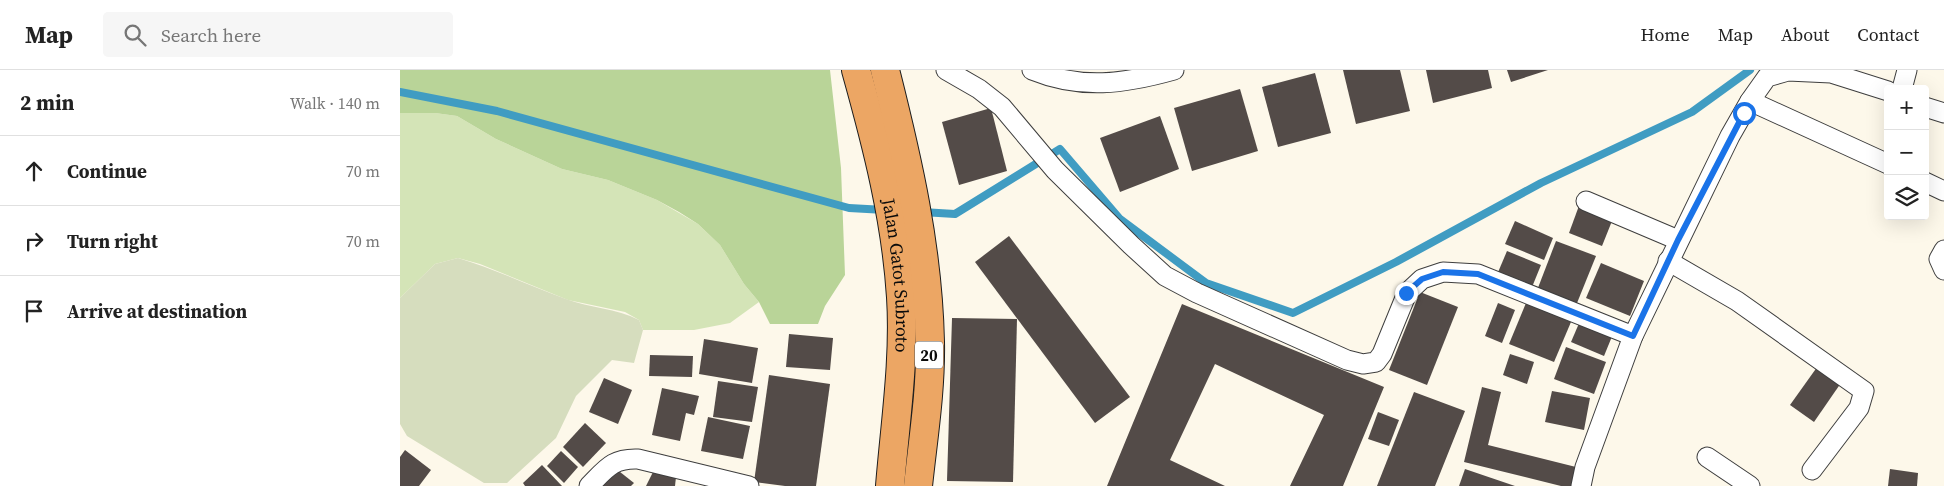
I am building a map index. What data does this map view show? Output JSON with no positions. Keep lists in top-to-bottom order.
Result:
{
  "streets": {
    "highway": ["Jalan Gatot Subroto", "20"]
  },
  "page": {
    "header": "Map",
    "search": "Search here",
    "nav": [
      "Home",
      "Map",
      "About",
      "Contact"
    ],
    "heading": ["2 min", "Walk · 140 m"],
    "map_buttons": ["+", "−"],
    "list": [
      ["Continue", "70 m"],
      ["Turn right", "70 m"],
      "Arrive at destination"
    ]
  }
}
